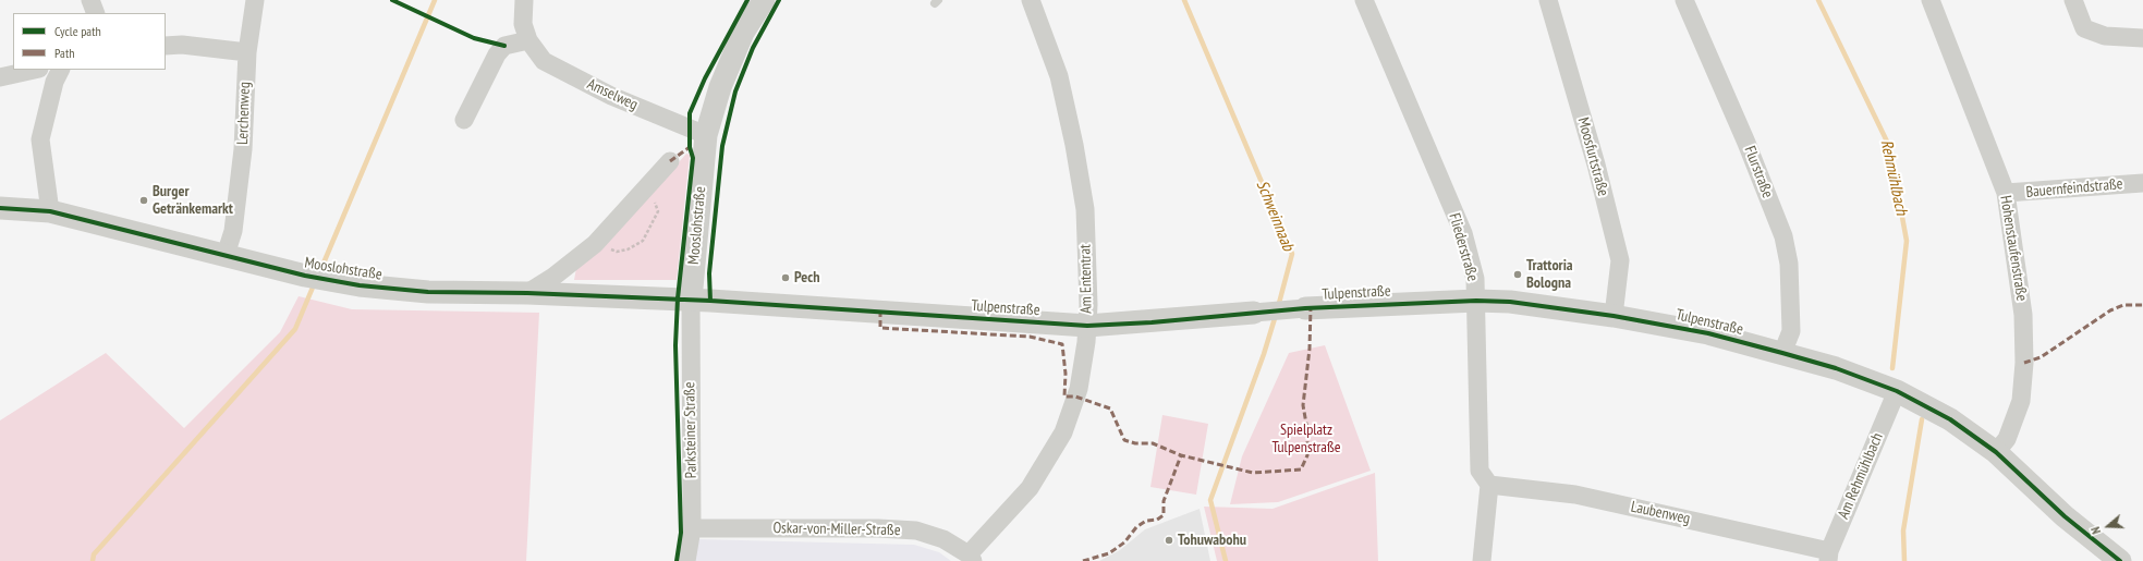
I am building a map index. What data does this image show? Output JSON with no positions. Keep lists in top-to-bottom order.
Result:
{
  "streets": {
    "street": [
      "Amselweg",
      "Lerchenweg",
      "Moosfurtstraße",
      "Flurstraße",
      "Bauernfeindstraße",
      "Mooslohstraße",
      "Fliederstraße",
      "Hohenstaufenstraße",
      "Am Ententrat",
      "Tulpenstraße",
      "Parksteiner Straße",
      "Am Rehmühlbach",
      "Laubenweg",
      "Oskar-von-Miller-Straße"
    ]
  },
  "crossings": [
    ["Amselweg", "Mooslohstraße"],
    ["Lerchenweg", "Mooslohstraße"],
    ["Moosfurtstraße", "Tulpenstraße"],
    ["Flurstraße", "Tulpenstraße"],
    ["Bauernfeindstraße", "Hohenstaufenstraße"],
    ["Mooslohstraße", "Tulpenstraße"],
    ["Mooslohstraße", "Parksteiner Straße"],
    ["Fliederstraße", "Tulpenstraße"],
    ["Fliederstraße", "Laubenweg"],
    ["Hohenstaufenstraße", "Tulpenstraße"],
    ["Am Ententrat", "Tulpenstraße"],
    ["Am Ententrat", "Oskar-von-Miller-Straße"],
    ["Tulpenstraße", "Parksteiner Straße"],
    ["Tulpenstraße", "Am Rehmühlbach"],
    ["Parksteiner Straße", "Oskar-von-Miller-Straße"],
    ["Am Rehmühlbach", "Laubenweg"]
  ],
  "water": ["Rehmühlbach", "Schweinnaab"],
  "parks": ["Spielplatz Tulpenstraße"],
  "places": [
    "Burger Getränkemarkt",
    "Trattoria Bologna",
    "Pech",
    "Tohuwabohu"
  ],
  "legend": ["Cycle path", "Path"],
  "north": "left"
}
